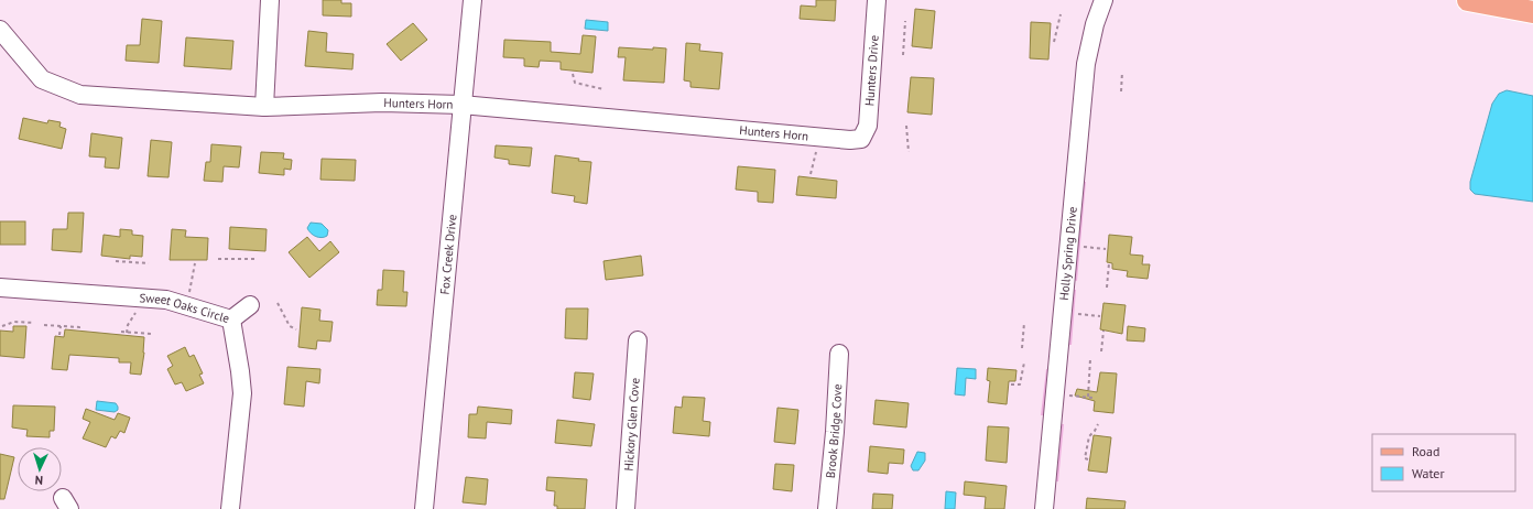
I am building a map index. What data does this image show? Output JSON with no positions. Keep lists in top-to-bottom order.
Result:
{
  "streets": {
    "street": [
      "Hunters Drive",
      "Hunters Horn",
      "Holly Spring Drive",
      "Fox Creek Drive",
      "Sweet Oaks Circle",
      "Hickory Glen Cove",
      "Brook Bridge Cove"
    ]
  },
  "crossings": [
    ["Hunters Drive", "Hunters Horn"],
    ["Hunters Horn", "Fox Creek Drive"]
  ],
  "legend": ["Road", "Water"],
  "north": "bottom"
}
